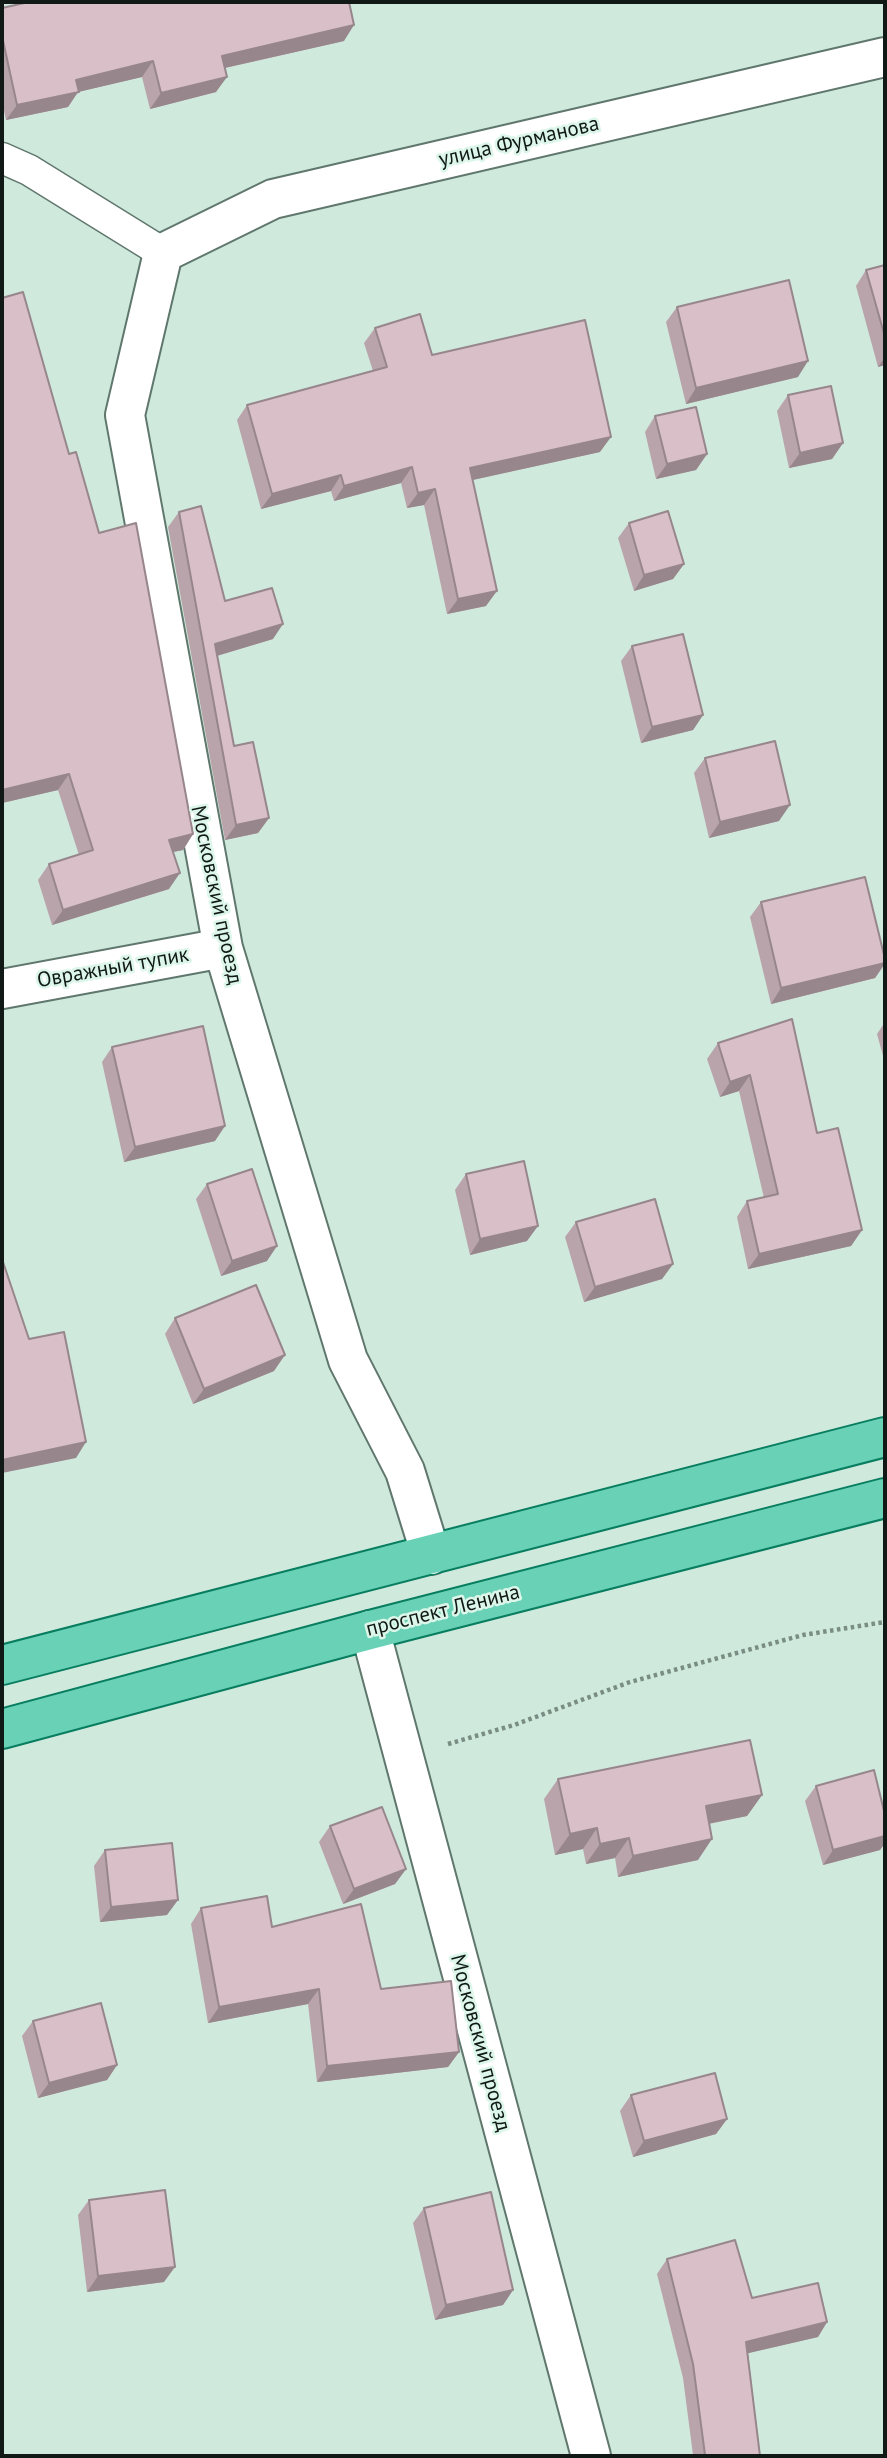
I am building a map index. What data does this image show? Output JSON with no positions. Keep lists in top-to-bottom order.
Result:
{
  "streets": {
    "main road": ["проспект Ленина"],
    "street": ["улица Фурманова", "Московский проезд", "Овражный тупик"]
  },
  "crossings": [
    ["улица Фурманова", "Московский проезд"],
    ["Московский проезд", "Овражный тупик"],
    ["Московский проезд", "проспект Ленина"]
  ]
}
